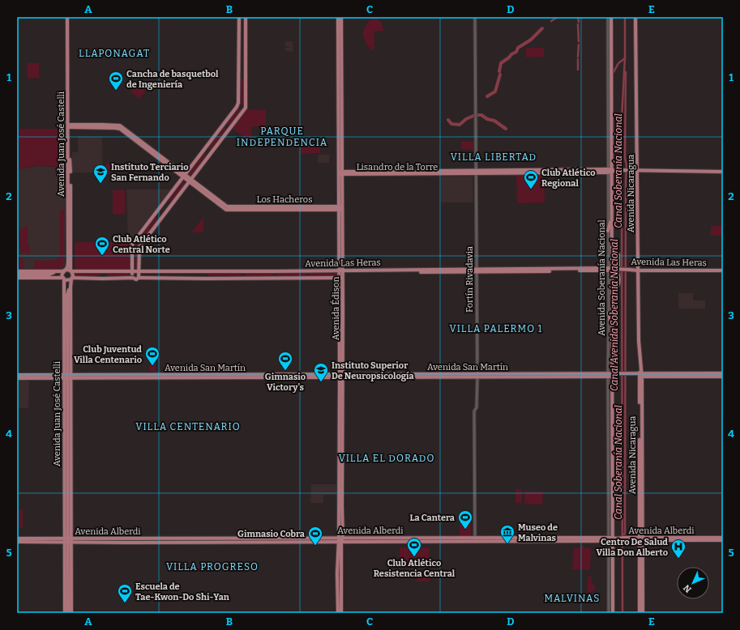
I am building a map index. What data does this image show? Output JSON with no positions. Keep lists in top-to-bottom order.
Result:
{
  "streets": {
    "main road": [
      "Avenida Juan José Castelli",
      "Lisandro de la Torre",
      "Avenida Nicaragua",
      "Los Hacheros",
      "Avenida Las Heras",
      "Avenida Soberanía Nacional",
      "Avenida Édison",
      "Avenida San Martín",
      "Avenida Alberdi"
    ],
    "street": ["Fortín Rivadavia"]
  },
  "crossings": [
    ["Avenida Juan José Castelli", "Avenida Las Heras"],
    ["Avenida Juan José Castelli", "Avenida San Martín"],
    ["Avenida Juan José Castelli", "Avenida Alberdi"],
    ["Lisandro de la Torre", "Avenida Nicaragua"],
    ["Lisandro de la Torre", "Avenida Soberanía Nacional"],
    ["Lisandro de la Torre", "Fortín Rivadavia"],
    ["Lisandro de la Torre", "Avenida Édison"],
    ["Avenida Nicaragua", "Avenida Las Heras"],
    ["Avenida Nicaragua", "Avenida San Martín"],
    ["Avenida Nicaragua", "Avenida Alberdi"],
    ["Los Hacheros", "Avenida Édison"],
    ["Avenida Las Heras", "Avenida Soberanía Nacional"],
    ["Avenida Las Heras", "Fortín Rivadavia"],
    ["Avenida Las Heras", "Avenida Édison"],
    ["Avenida Soberanía Nacional", "Avenida San Martín"],
    ["Avenida Soberanía Nacional", "Avenida Alberdi"],
    ["Fortín Rivadavia", "Avenida San Martín"],
    ["Fortín Rivadavia", "Avenida Alberdi"],
    ["Avenida Édison", "Avenida San Martín"],
    ["Avenida Édison", "Avenida Alberdi"]
  ],
  "districts": [
    "LLAPONAGAT",
    "PARQUE INDEPENDENCIA",
    "VILLA LIBERTAD",
    "VILLA PALERMO 1",
    "VILLA CENTENARIO",
    "VILLA EL DORADO",
    "VILLA PROGRESO",
    "MALVINAS"
  ],
  "water": ["Canal Soberanía Nacional", "Canal Avenida Soberanía Nacional"],
  "places": {
    "sports": [
      "Cancha de basquetbol de Ingeniería",
      "Club Atlético Regional",
      "Club Atlético Central Norte",
      "Club Juventud Villa Centenario",
      "Gimnasio Victory's",
      "La Cantera",
      "Gimnasio Cobra",
      "Club Atlético Resistencia Central",
      "Escuela de Tae-Kwon-Do Shi-Yan"
    ],
    "school or university": ["Instituto Terciario San Fernando", "Instituto Superior De Neuropsicología"],
    "museum": ["Museo de Malvinas"],
    "hospital": ["Centro De Salud Villa Don Alberto"]
  },
  "north": "bottom left",
  "grid": {
    "columns": [
      "A",
      "B",
      "C",
      "D",
      "E"
    ],
    "rows": [
      "1",
      "2",
      "3",
      "4",
      "5"
    ]
  }
}
